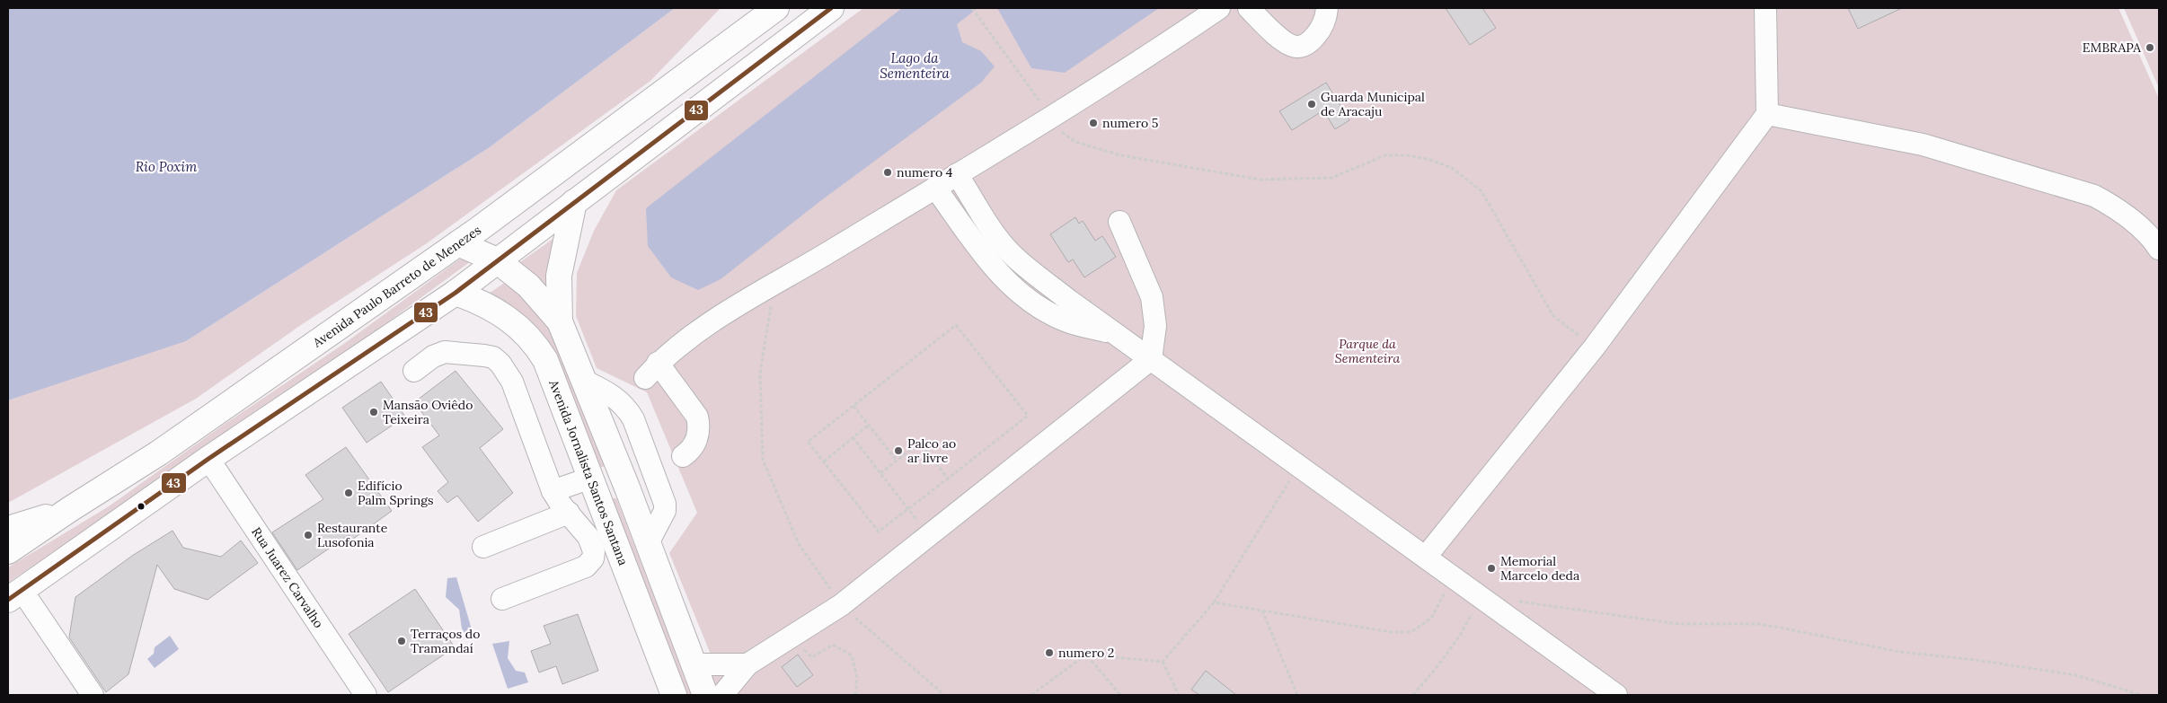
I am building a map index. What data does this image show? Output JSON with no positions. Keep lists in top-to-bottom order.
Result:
{
  "streets": {
    "main road": ["Avenida Paulo Barreto de Menezes", "Avenida Jornalista Santos Santana"],
    "street": ["Rua Juarez Carvalho"]
  },
  "water": ["Lago da Sementeira", "Rio Poxim"],
  "parks": ["Parque da Sementeira"],
  "places": [
    "EMBRAPA",
    "Guarda Municipal de Aracaju",
    "numero 5",
    "numero 4",
    "Mansão Oviêdo Teixeira",
    "Palco ao ar livre",
    "Edifício Palm Springs",
    "Restaurante Lusofonia",
    "Memorial Marcelo deda",
    "Terraços do Tramandaí",
    "numero 2"
  ],
  "lines": ["transit line 43"]
}
